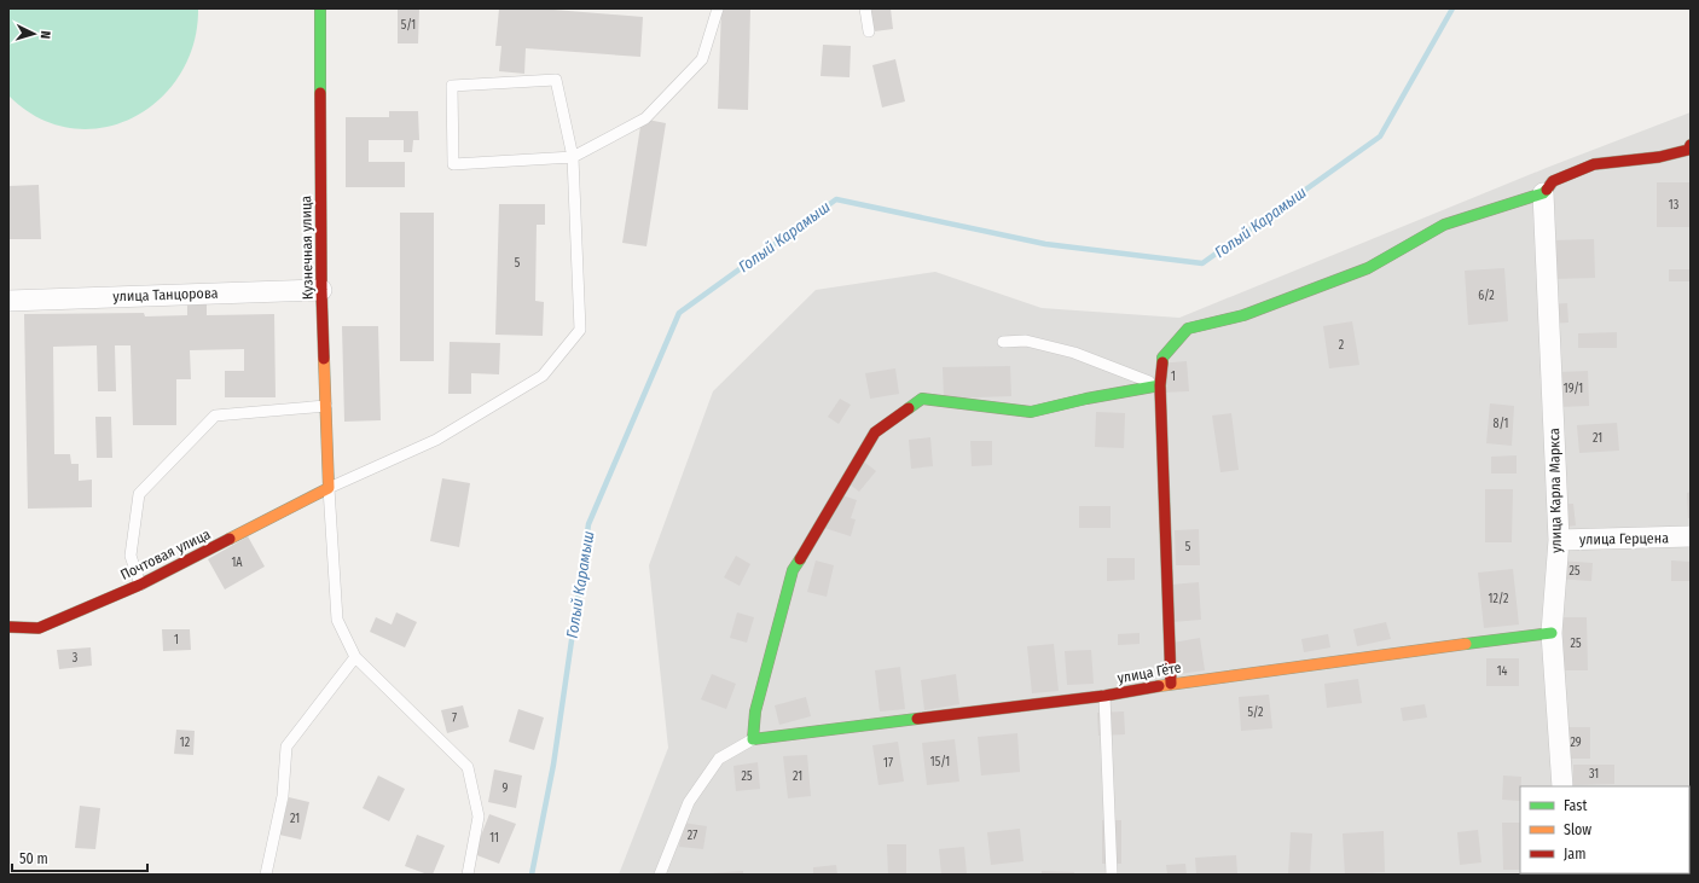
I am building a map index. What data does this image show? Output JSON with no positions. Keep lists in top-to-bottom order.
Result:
{
  "streets": {
    "street": [
      "Кузнечная улица",
      "улица Танцорова",
      "улица Карла Маркса",
      "улица Герцена",
      "Почтовая улица",
      "улица Гёте"
    ]
  },
  "crossings": [
    ["Кузнечная улица", "улица Танцорова"],
    ["Кузнечная улица", "Почтовая улица"],
    ["улица Карла Маркса", "улица Герцена"],
    ["улица Карла Маркса", "улица Гёте"]
  ],
  "water": ["Голый Карамыш"],
  "house_numbers": [
    "5/1",
    "13",
    "5",
    "6/2",
    "2",
    "1",
    "19/1",
    "8/1",
    "21",
    "5",
    "1А",
    "25",
    "12/2",
    "1",
    "25",
    "3",
    "14",
    "5/2",
    "7",
    "12",
    "29",
    "15/1",
    "17",
    "31",
    "25",
    "21",
    "9",
    "21",
    "27",
    "11"
  ],
  "legend": ["Fast", "Slow", "Jam"],
  "scale_bar": "50 m",
  "north": "right"
}
